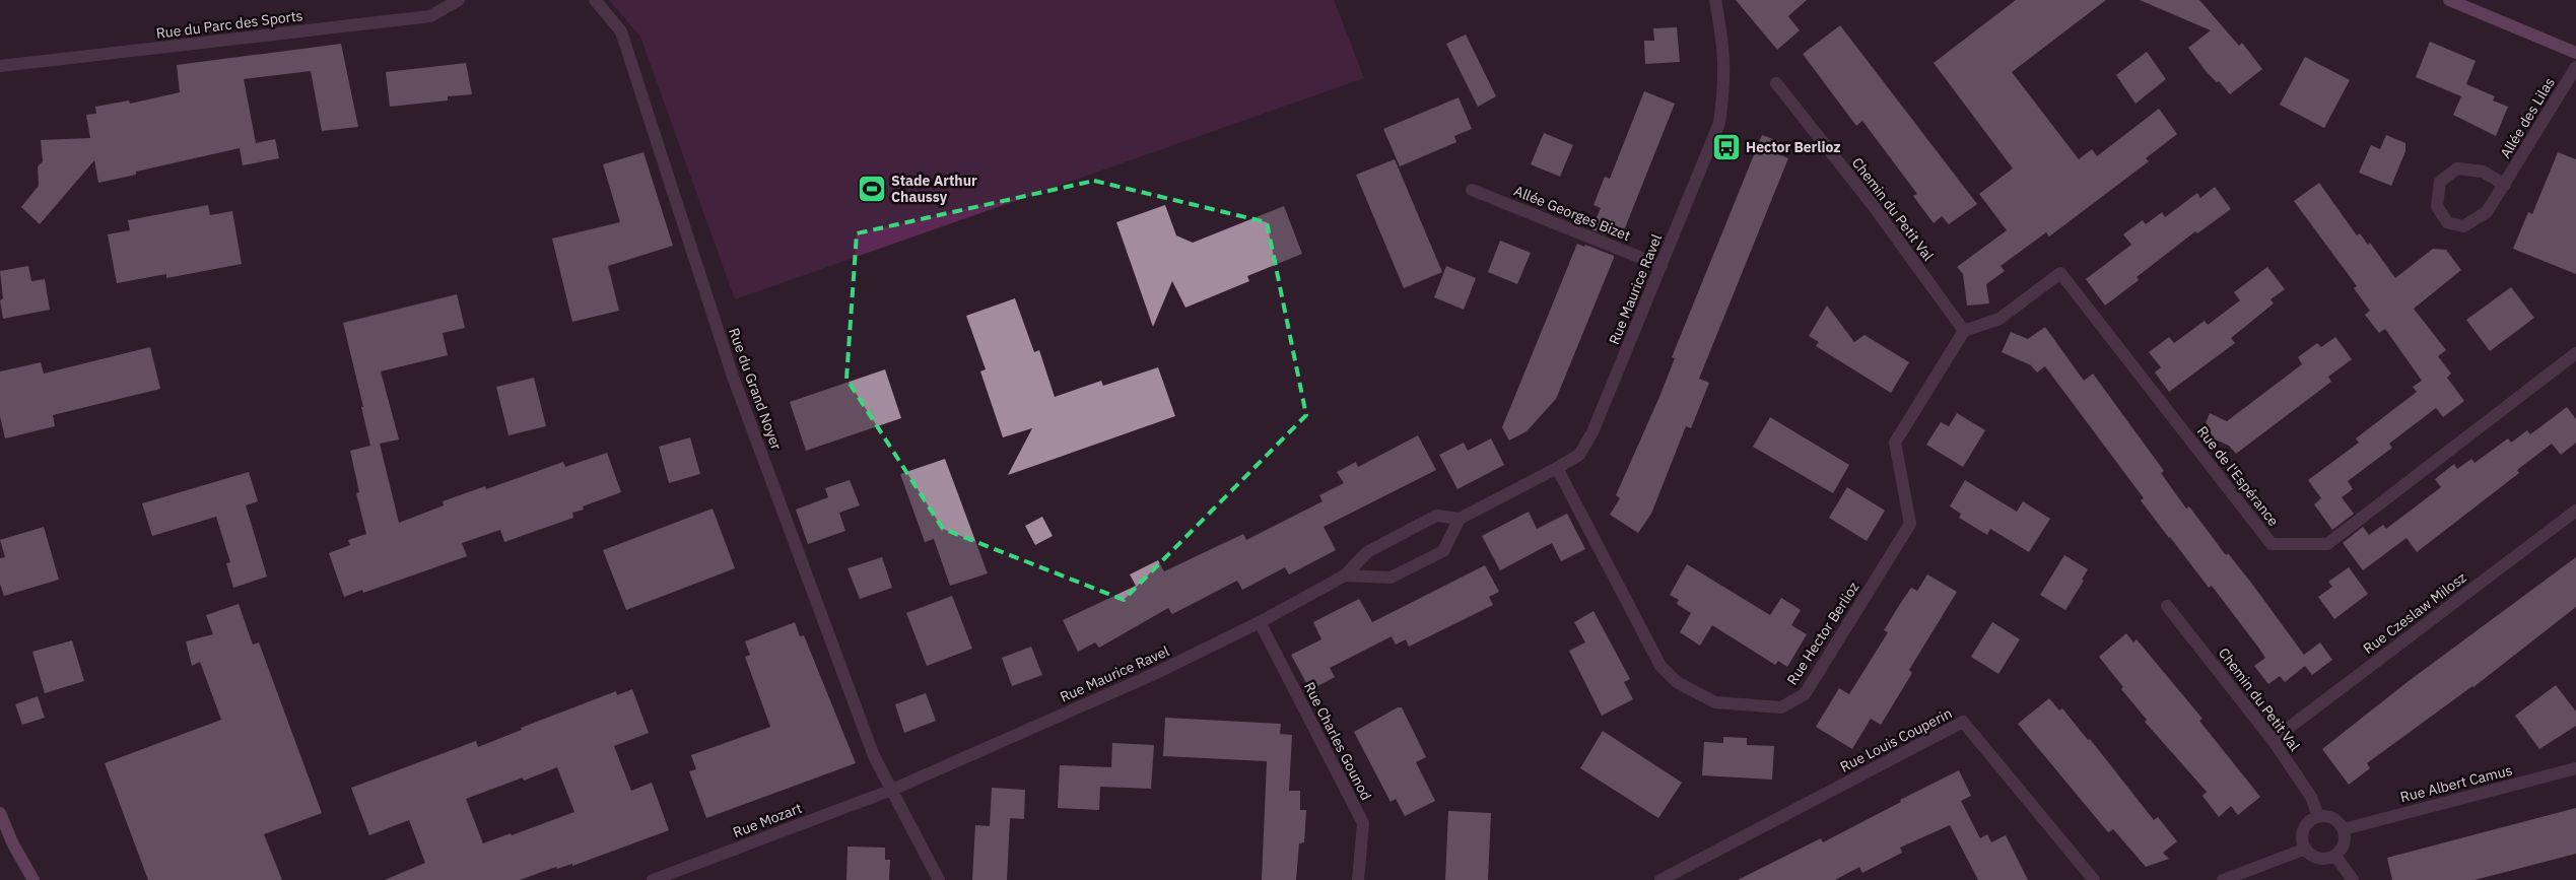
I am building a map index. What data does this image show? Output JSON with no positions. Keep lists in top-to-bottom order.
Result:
{
  "streets": {
    "street": [
      "Rue du Parc des Sports",
      "Allée des Lilas",
      "Chemin du Petit Val",
      "Allée Georges Bizet",
      "Rue Maurice Ravel",
      "Rue du Grand Noyer",
      "Rue de l'Espérance",
      "Rue Czeslaw Milosz",
      "Rue Hector Berlioz",
      "Rue Louis Couperin",
      "Rue Charles Gounod",
      "Rue Albert Camus",
      "Rue Mozart"
    ]
  },
  "crossings": [
    ["Chemin du Petit Val", "Rue de l'Espérance"],
    ["Chemin du Petit Val", "Rue Czeslaw Milosz"],
    ["Chemin du Petit Val", "Rue Hector Berlioz"],
    ["Chemin du Petit Val", "Rue Albert Camus"],
    ["Allée Georges Bizet", "Rue Maurice Ravel"],
    ["Rue Maurice Ravel", "Rue du Grand Noyer"],
    ["Rue Maurice Ravel", "Rue Hector Berlioz"],
    ["Rue Maurice Ravel", "Rue Charles Gounod"],
    ["Rue Maurice Ravel", "Rue Mozart"],
    ["Rue du Grand Noyer", "Rue Mozart"],
    ["Rue de l'Espérance", "Rue Hector Berlioz"]
  ],
  "places": {
    "bus stop": ["Hector Berlioz"],
    "sports": ["Stade Arthur Chaussy"]
  }
}
